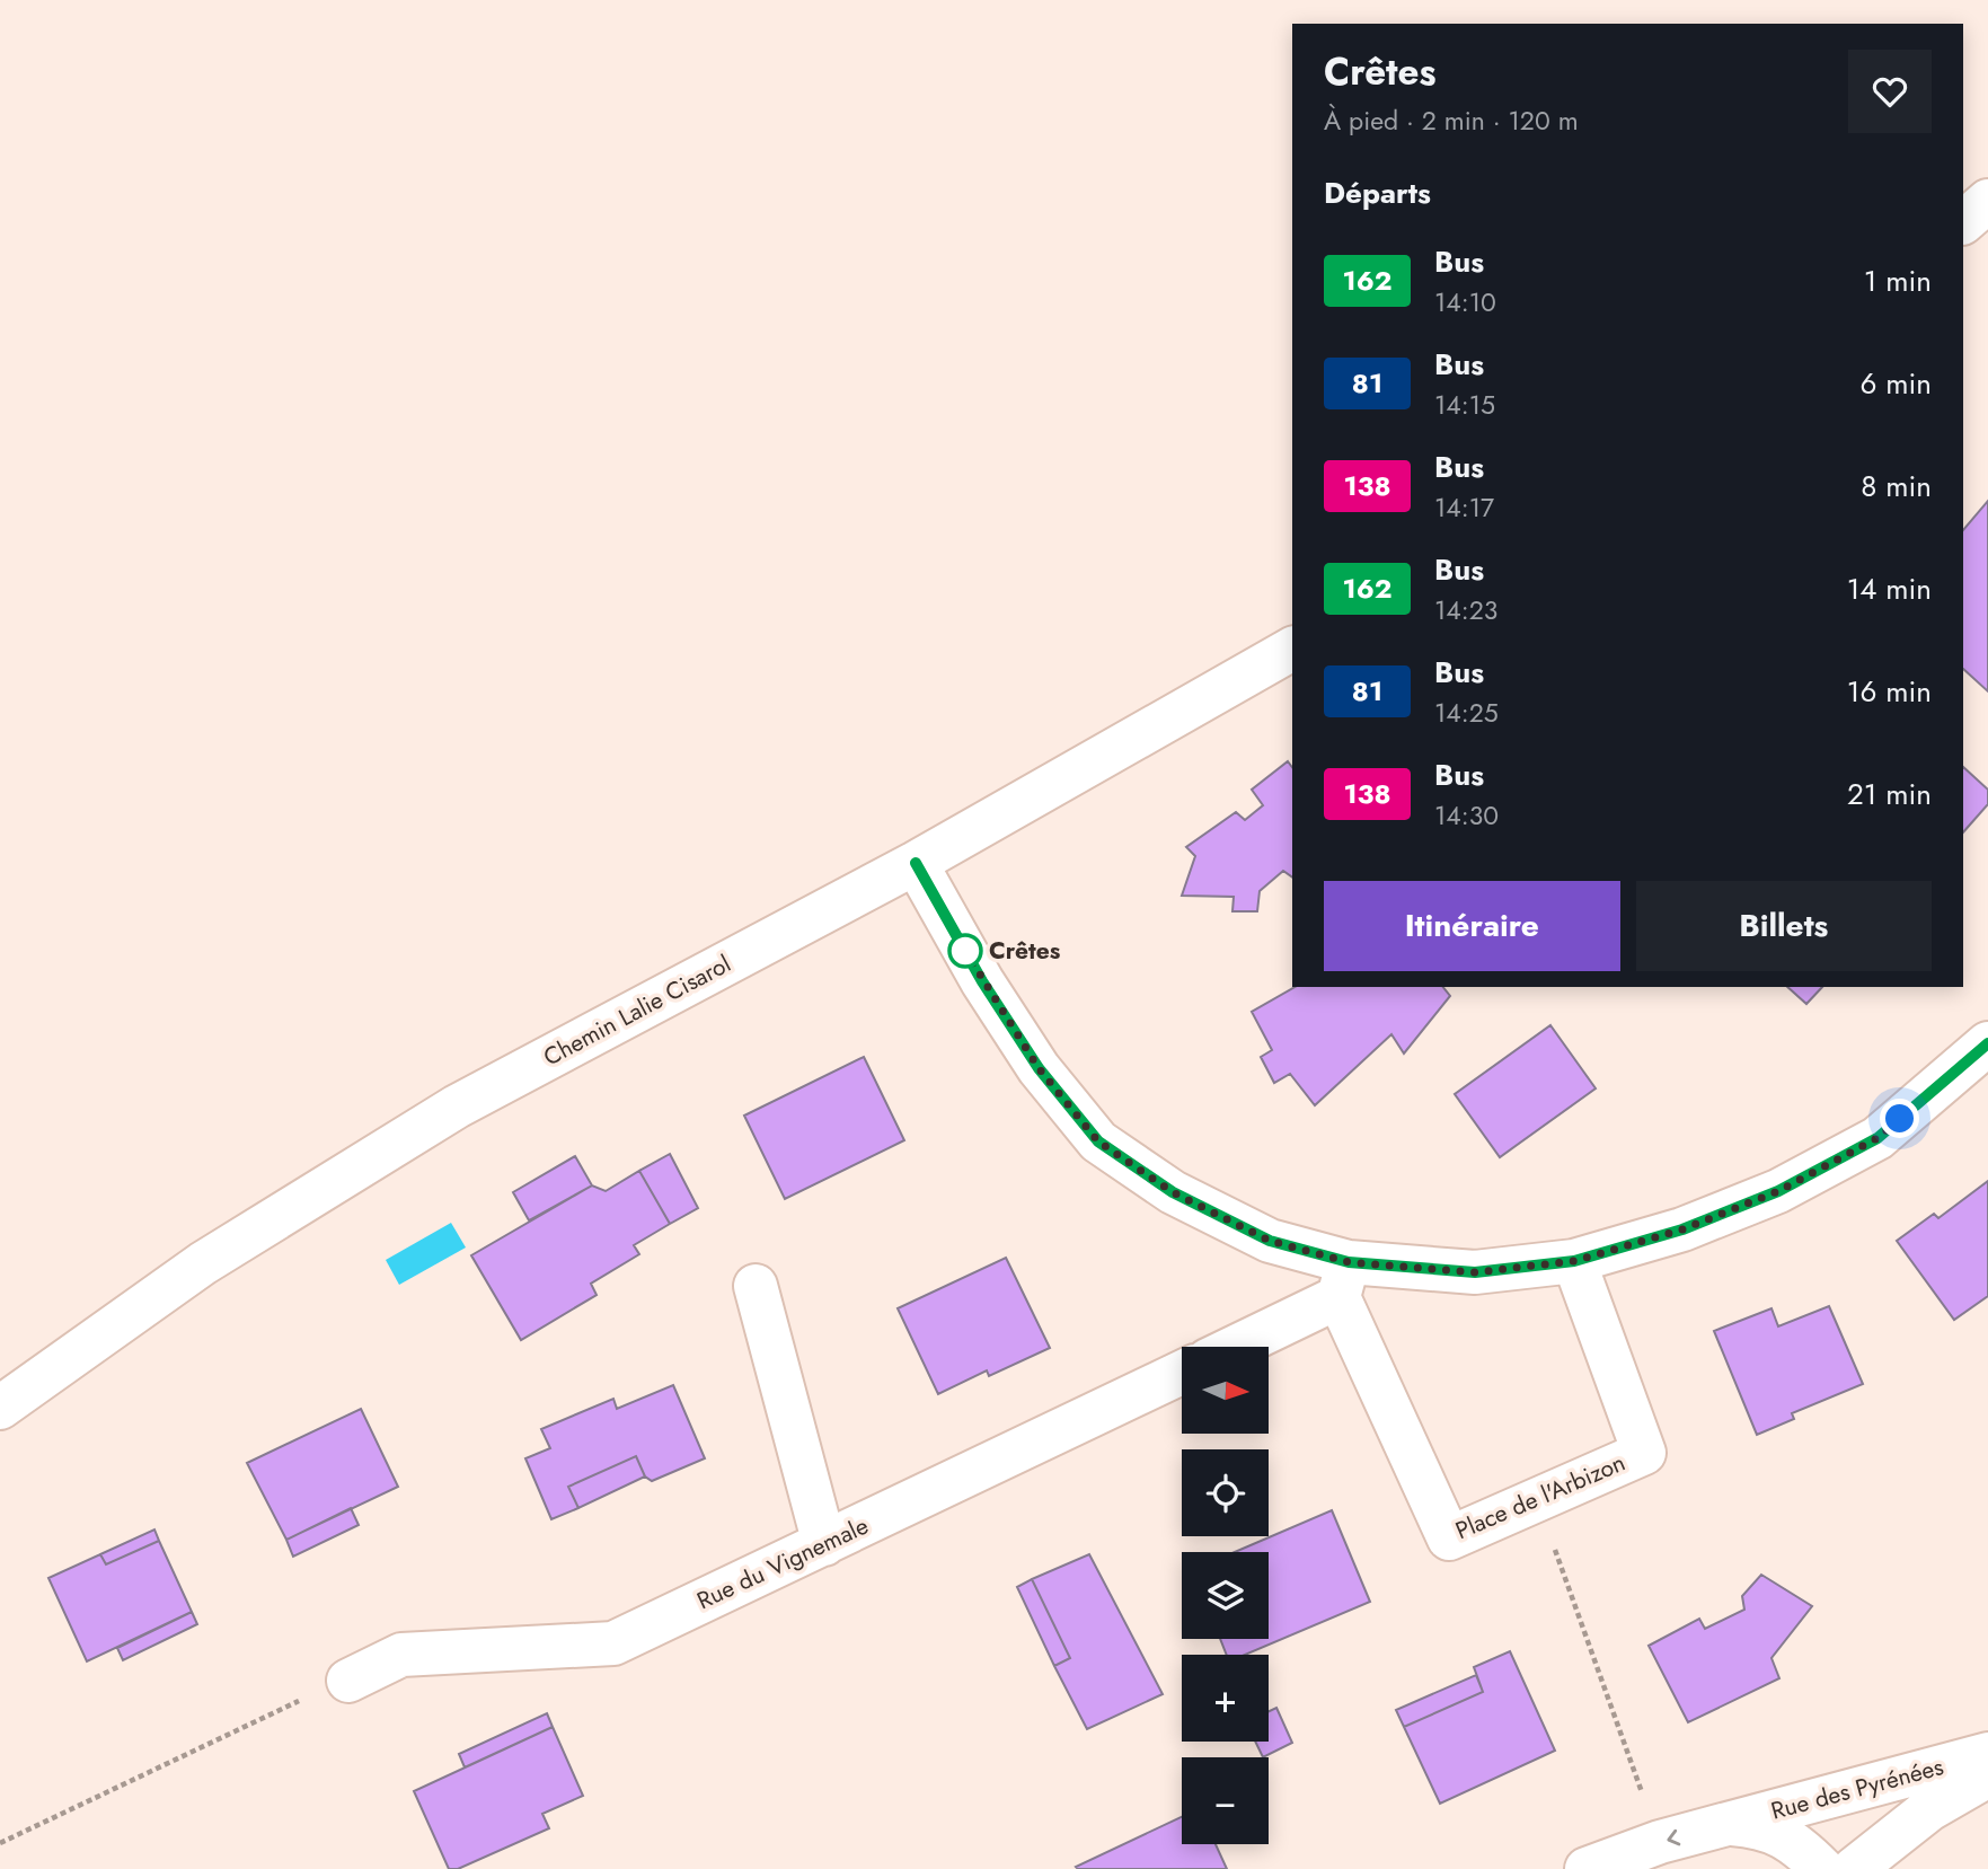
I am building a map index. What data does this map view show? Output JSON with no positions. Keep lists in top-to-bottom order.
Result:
{
  "streets": {
    "street": [
      "Chemin Lalie Cisarol",
      "Place de l'Arbizon",
      "Rue du Vignemale",
      "Rue des Pyrénées"
    ]
  },
  "places": ["Crêtes"],
  "lines": ["bus line 162"],
  "north": "right",
  "page": {
    "heading": [
      ["Crêtes", "À pied · 2 min · 120 m"],
      "Départs"
    ],
    "list": [
      {
        "mark": "162",
        "name": "Bus",
        "note": "14:10",
        "value": "1 min"
      },
      {
        "mark": "81",
        "name": "Bus",
        "note": "14:15",
        "value": "6 min"
      },
      {
        "mark": "138",
        "name": "Bus",
        "note": "14:17",
        "value": "8 min"
      },
      {
        "mark": "162",
        "name": "Bus",
        "note": "14:23",
        "value": "14 min"
      },
      {
        "mark": "81",
        "name": "Bus",
        "note": "14:25",
        "value": "16 min"
      },
      {
        "mark": "138",
        "name": "Bus",
        "note": "14:30",
        "value": "21 min"
      }
    ],
    "buttons": ["Itinéraire", "Billets"],
    "map_buttons": ["+", "−"]
  }
}
